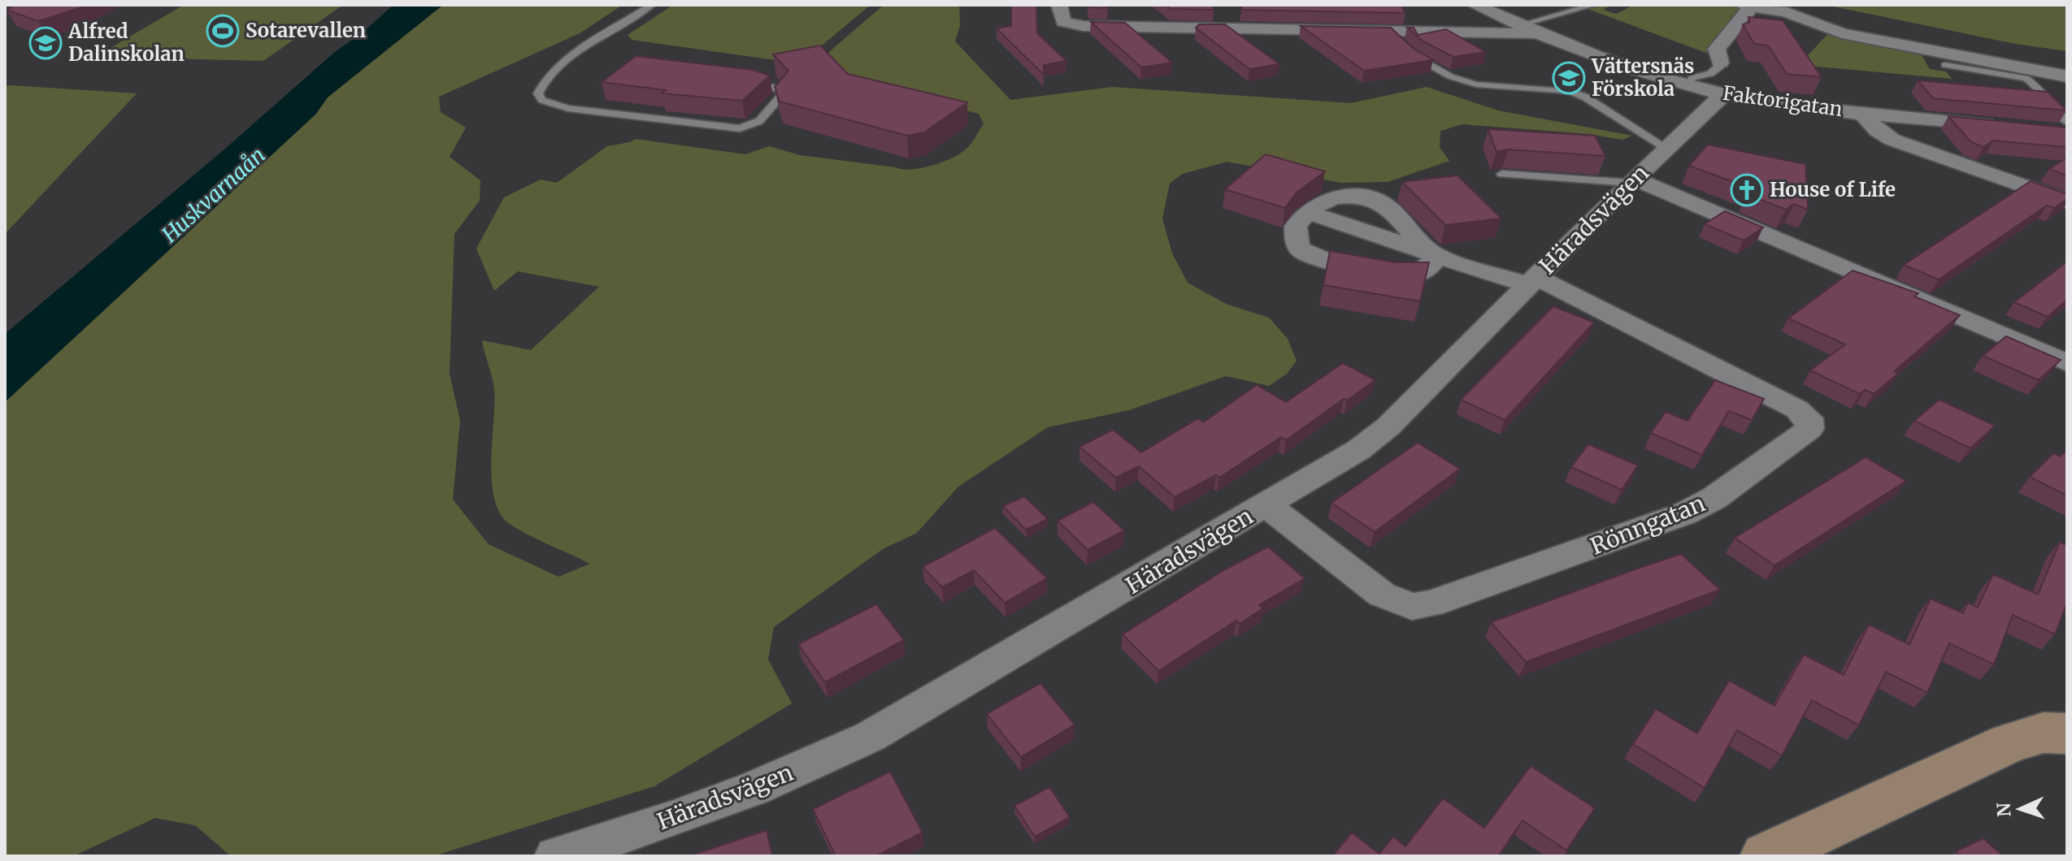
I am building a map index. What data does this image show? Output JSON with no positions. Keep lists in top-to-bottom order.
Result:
{
  "streets": {
    "street": ["Faktorigatan", "Häradsvägen", "Rönngatan"]
  },
  "crossings": [
    ["Faktorigatan", "Häradsvägen"],
    ["Häradsvägen", "Rönngatan"]
  ],
  "water": ["Huskvarnaån"],
  "places": {
    "sports": ["Sotarevallen"],
    "school or university": ["Alfred Dalinskolan", "Vättersnäs Förskola"],
    "church": ["House of Life"]
  },
  "north": "left"
}
